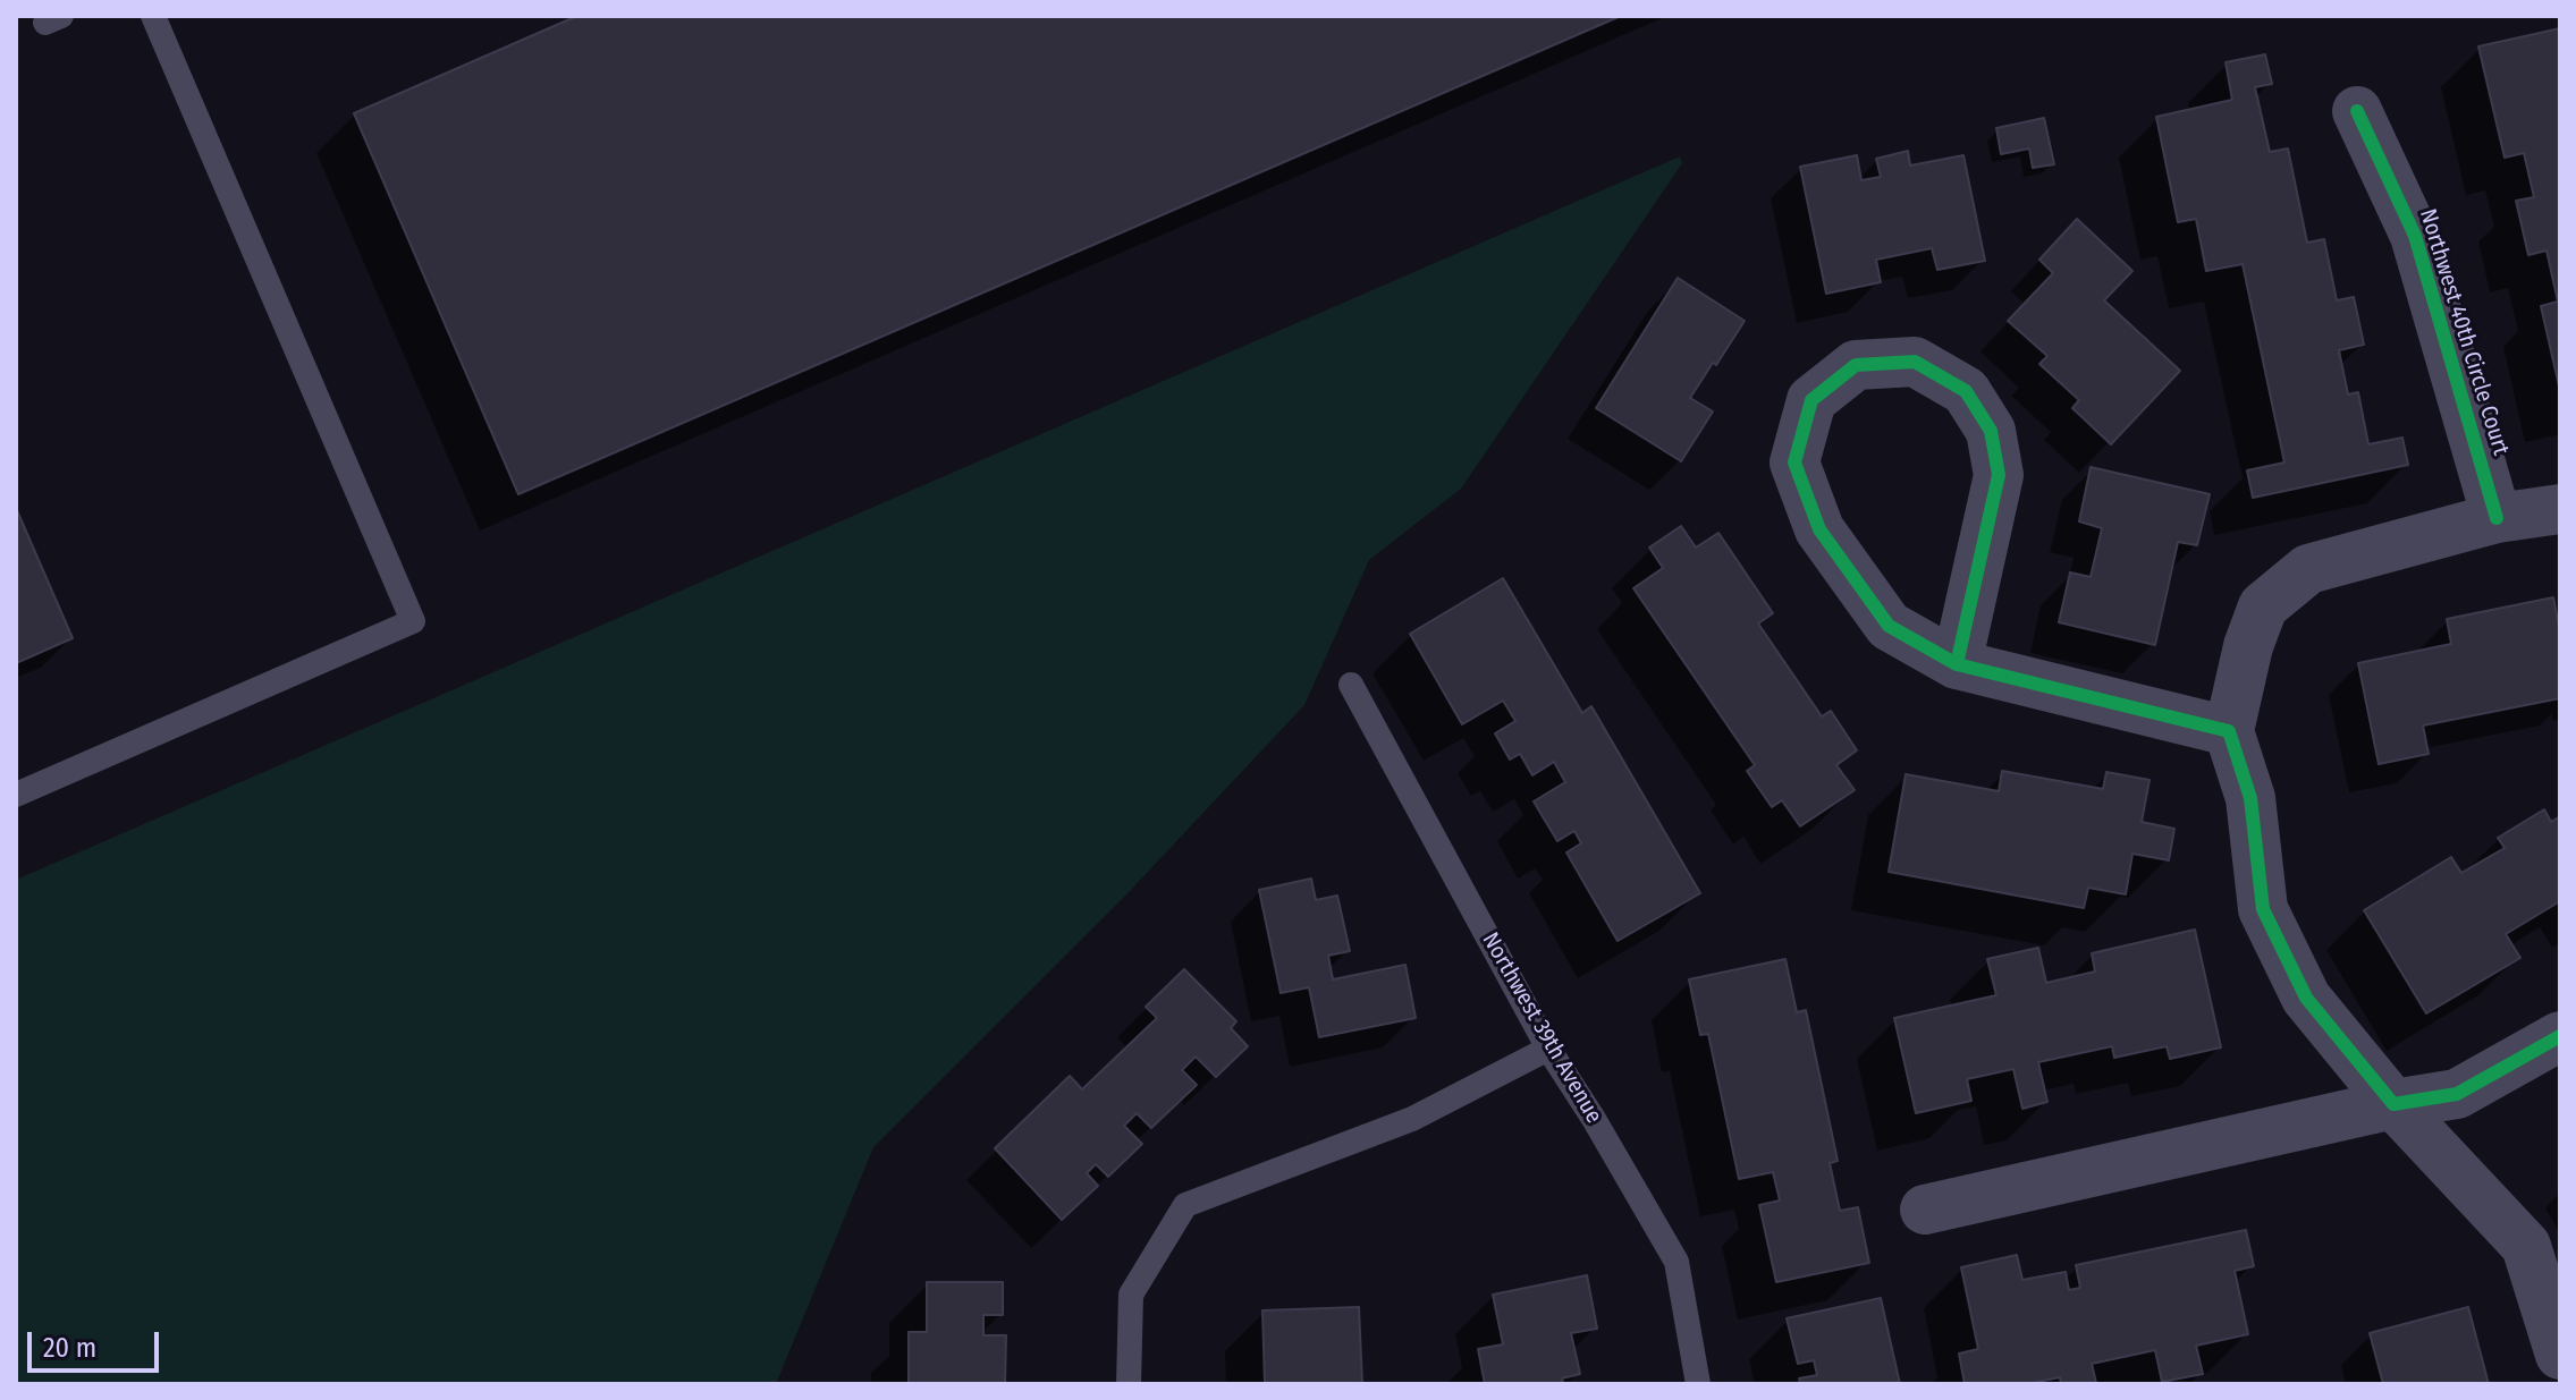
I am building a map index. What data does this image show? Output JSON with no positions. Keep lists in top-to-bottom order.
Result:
{
  "streets": {
    "street": ["Northwest 40th Circle Court"],
    "lane": ["Northwest 39th Avenue"]
  },
  "scale_bar": "20 m"
}
